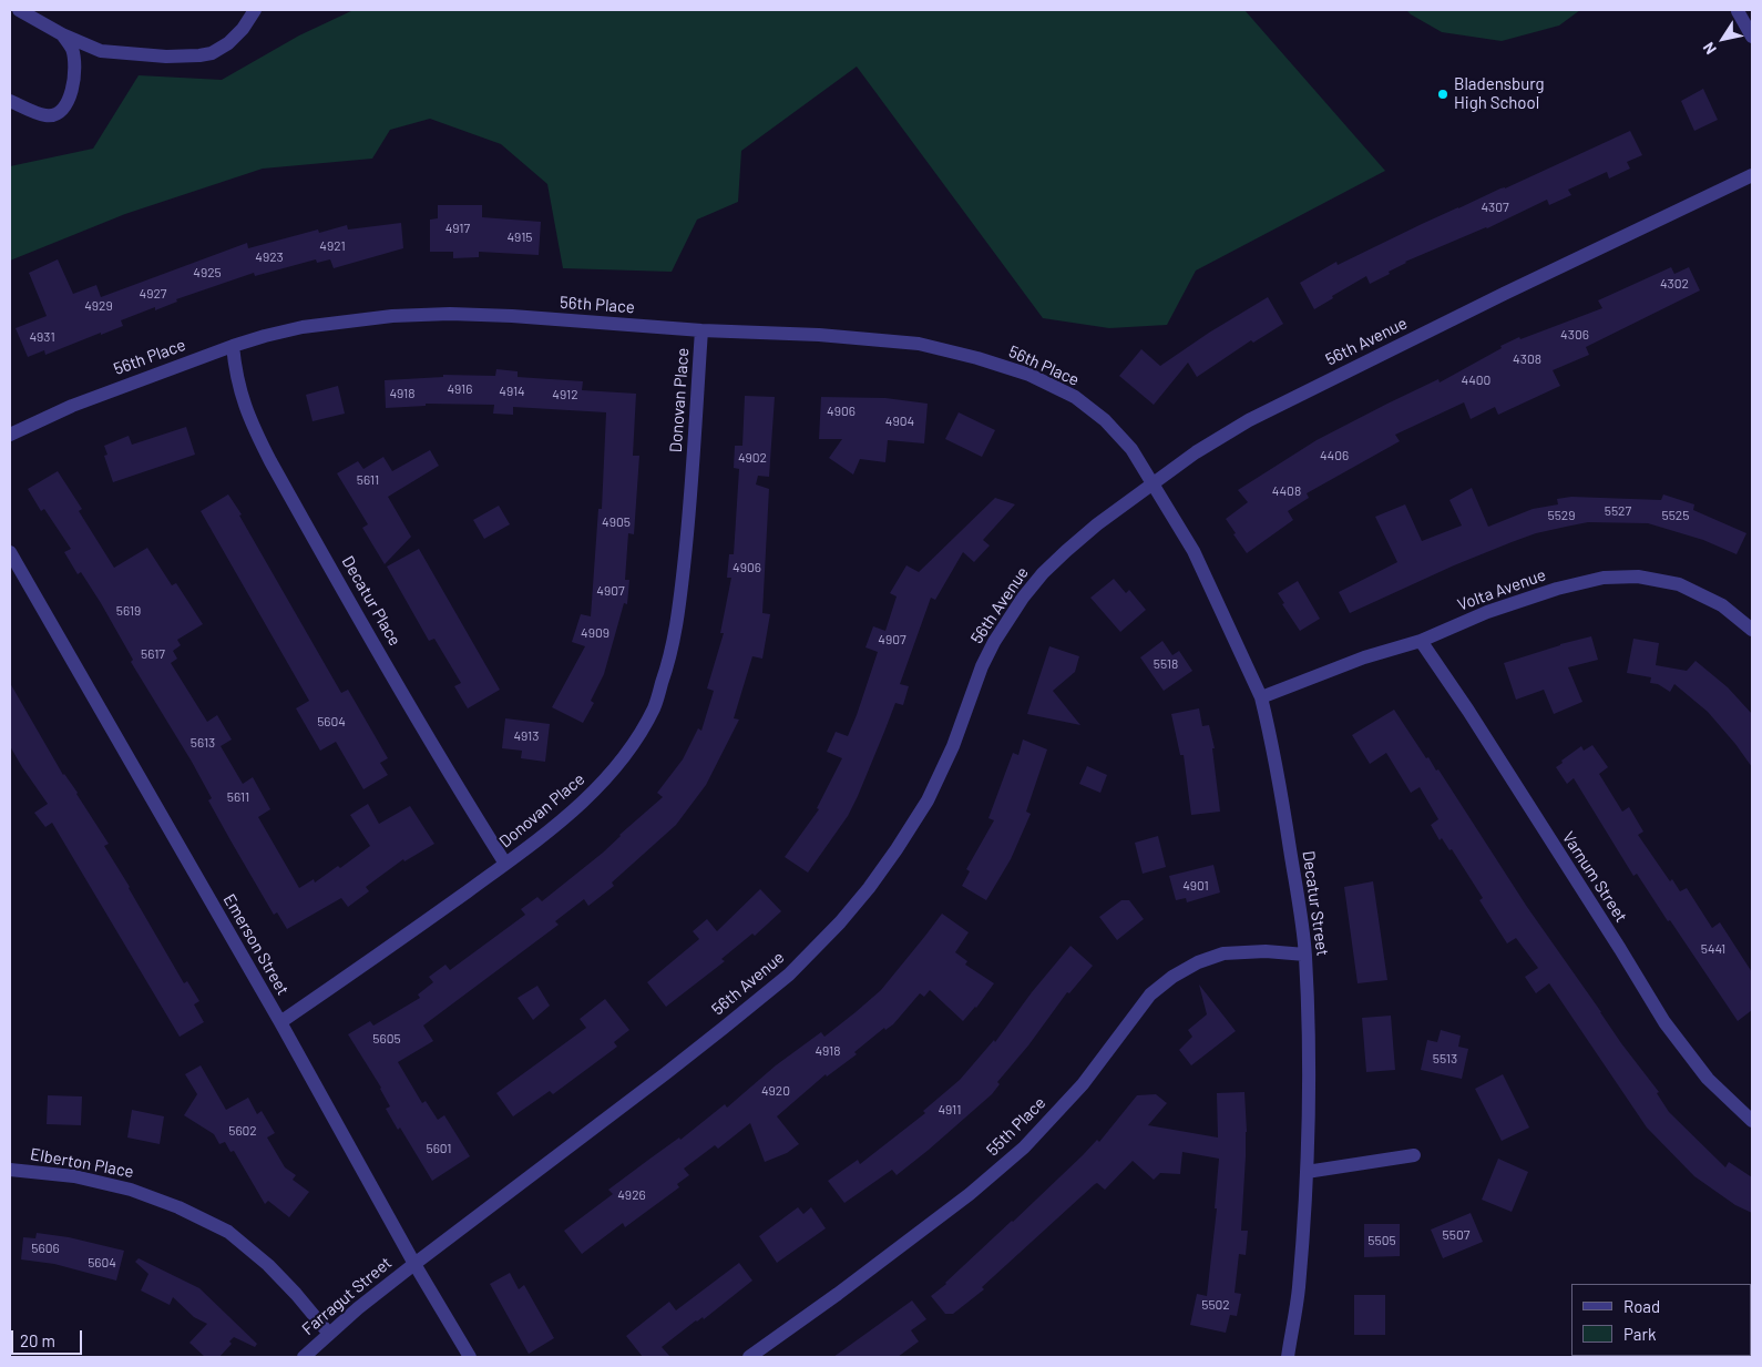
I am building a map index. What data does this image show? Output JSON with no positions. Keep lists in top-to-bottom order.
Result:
{
  "streets": {
    "street": [
      "56th Place",
      "56th Avenue",
      "Donovan Place",
      "Volta Avenue",
      "Decatur Place",
      "Varnum Street",
      "Decatur Street",
      "Emerson Street",
      "55th Place",
      "Elberton Place",
      "Farragut Street"
    ]
  },
  "crossings": [
    ["56th Place", "56th Avenue"],
    ["56th Place", "Donovan Place"],
    ["56th Place", "Decatur Place"],
    ["56th Place", "Decatur Street"],
    ["56th Avenue", "Decatur Street"],
    ["56th Avenue", "Emerson Street"],
    ["56th Avenue", "Farragut Street"],
    ["Donovan Place", "Decatur Place"],
    ["Donovan Place", "Emerson Street"],
    ["Volta Avenue", "Varnum Street"],
    ["Volta Avenue", "Decatur Street"],
    ["Decatur Street", "55th Place"],
    ["Emerson Street", "Farragut Street"],
    ["Elberton Place", "Farragut Street"]
  ],
  "places": ["Bladensburg High School"],
  "house_numbers": [
    "4307",
    "4917",
    "4915",
    "4921",
    "4923",
    "4925",
    "4302",
    "4927",
    "4929",
    "4306",
    "4931",
    "4308",
    "4400",
    "4916",
    "4914",
    "4918",
    "4912",
    "4906",
    "4904",
    "4406",
    "4902",
    "5611",
    "4408",
    "5527",
    "5529",
    "5525",
    "4905",
    "4906",
    "4907",
    "5619",
    "4909",
    "4907",
    "5617",
    "5518",
    "5604",
    "4913",
    "5613",
    "5611",
    "4901",
    "5441",
    "5605",
    "4918",
    "5513",
    "4920",
    "4911",
    "5602",
    "5601",
    "4926",
    "5507",
    "5505",
    "5606",
    "5604",
    "5502"
  ],
  "legend": ["Road", "Park"],
  "scale_bar": "20 m",
  "north": "bottom left"
}
